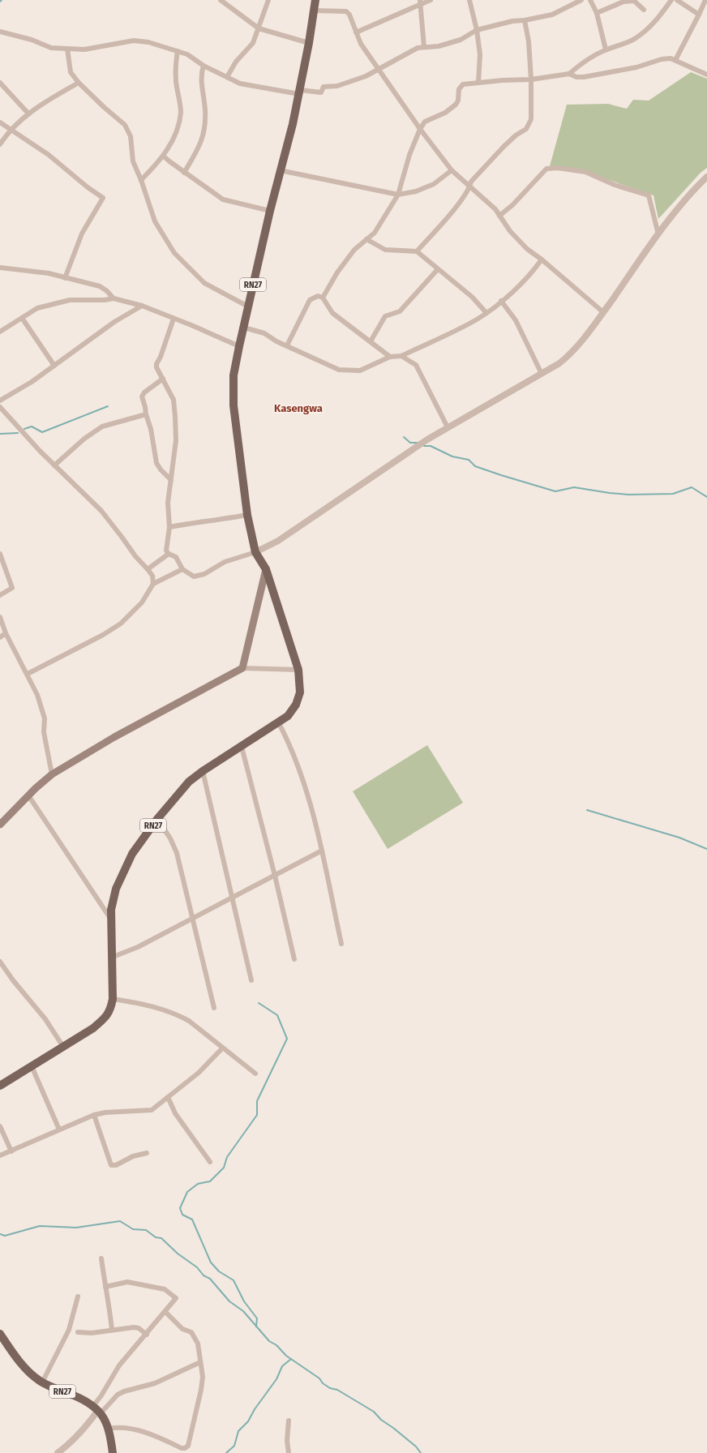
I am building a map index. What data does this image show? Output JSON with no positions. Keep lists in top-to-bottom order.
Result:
{
  "streets": {
    "main road": ["RN27"]
  },
  "districts": ["Kasengwa"]
}
